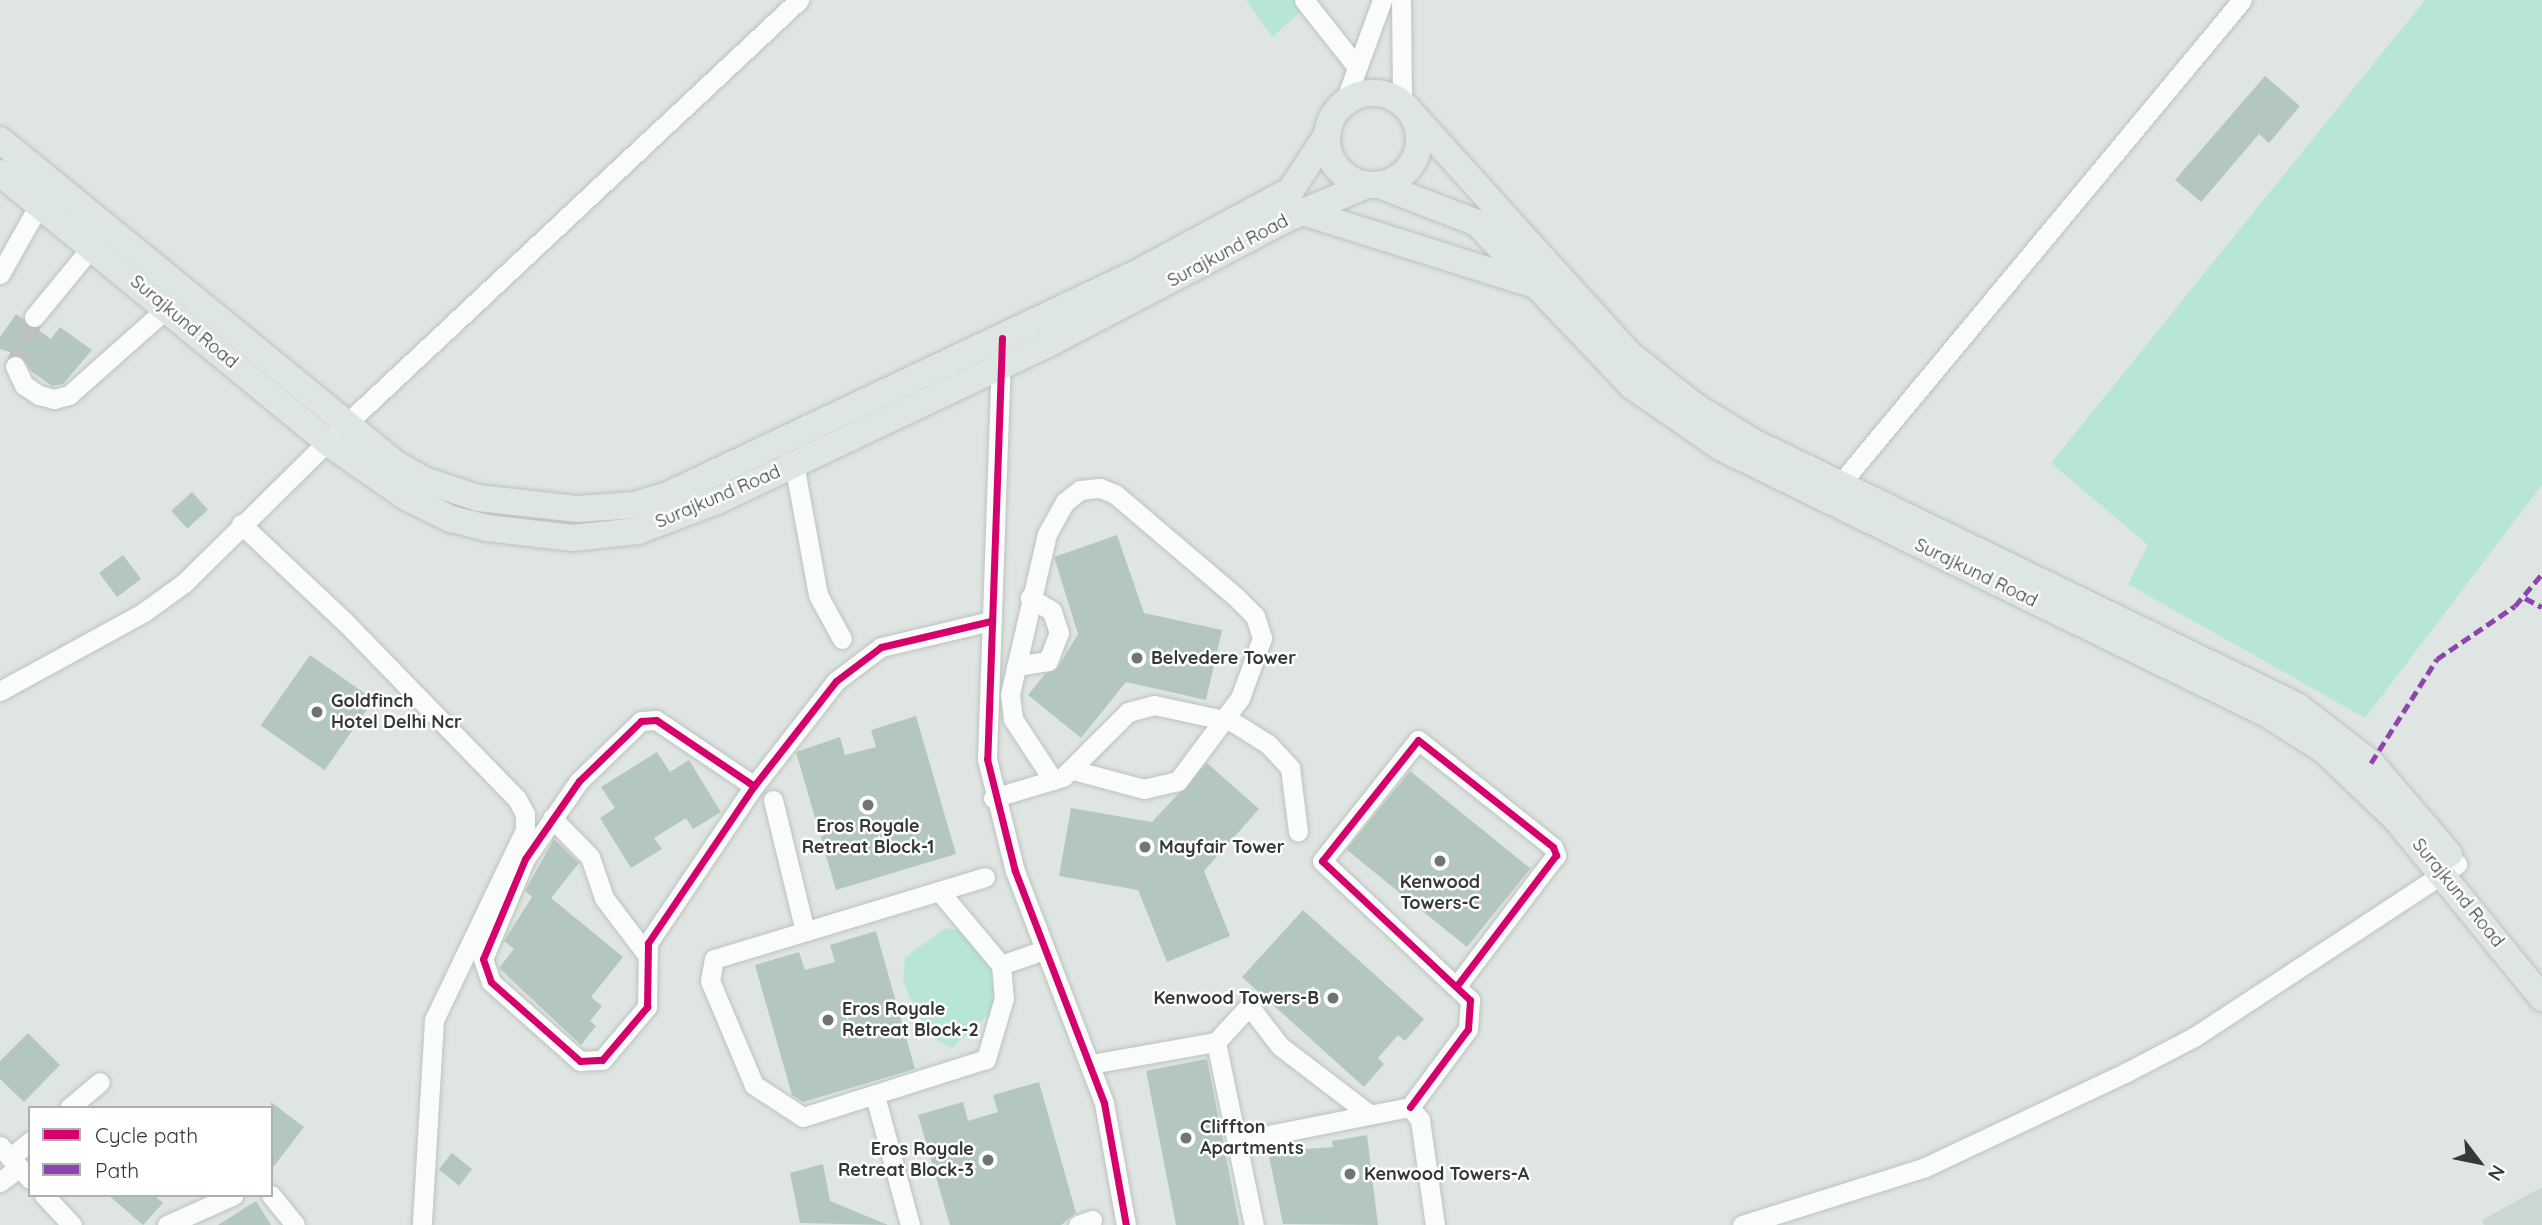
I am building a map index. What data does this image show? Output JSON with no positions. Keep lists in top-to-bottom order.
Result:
{
  "streets": {
    "main road": ["Surajkund Road"]
  },
  "places": [
    "Belvedere Tower",
    "Goldfinch Hotel Delhi Ncr",
    "Eros Royale Retreat Block-1",
    "Mayfair Tower",
    "Kenwood Towers-C",
    "Kenwood Towers-B",
    "Eros Royale Retreat Block-2",
    "Cliffton Apartments",
    "Eros Royale Retreat Block-3",
    "Kenwood Towers-A"
  ],
  "legend": ["Cycle path", "Path"],
  "north": "bottom right"
}
